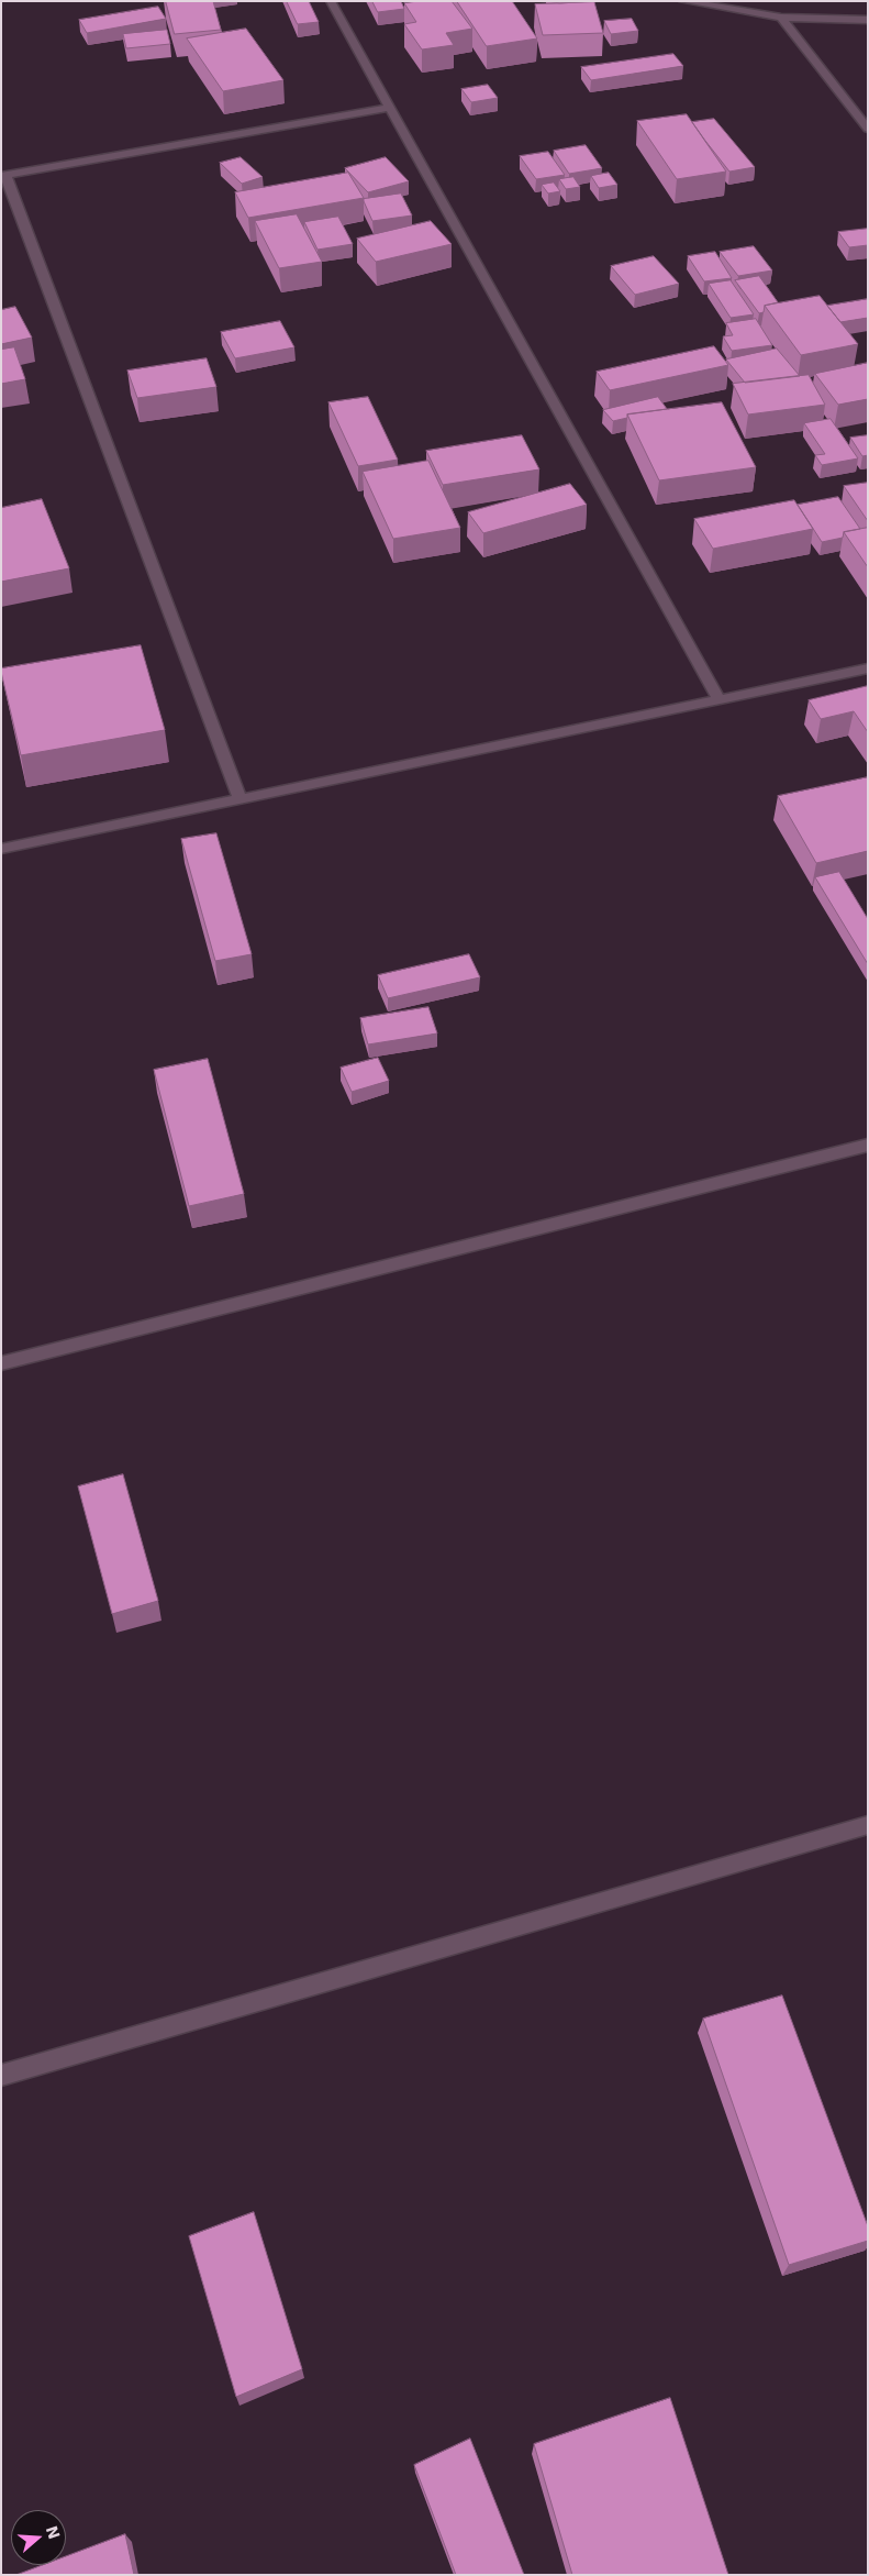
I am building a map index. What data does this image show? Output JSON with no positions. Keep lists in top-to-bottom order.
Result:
{
  "north": "right"
}
